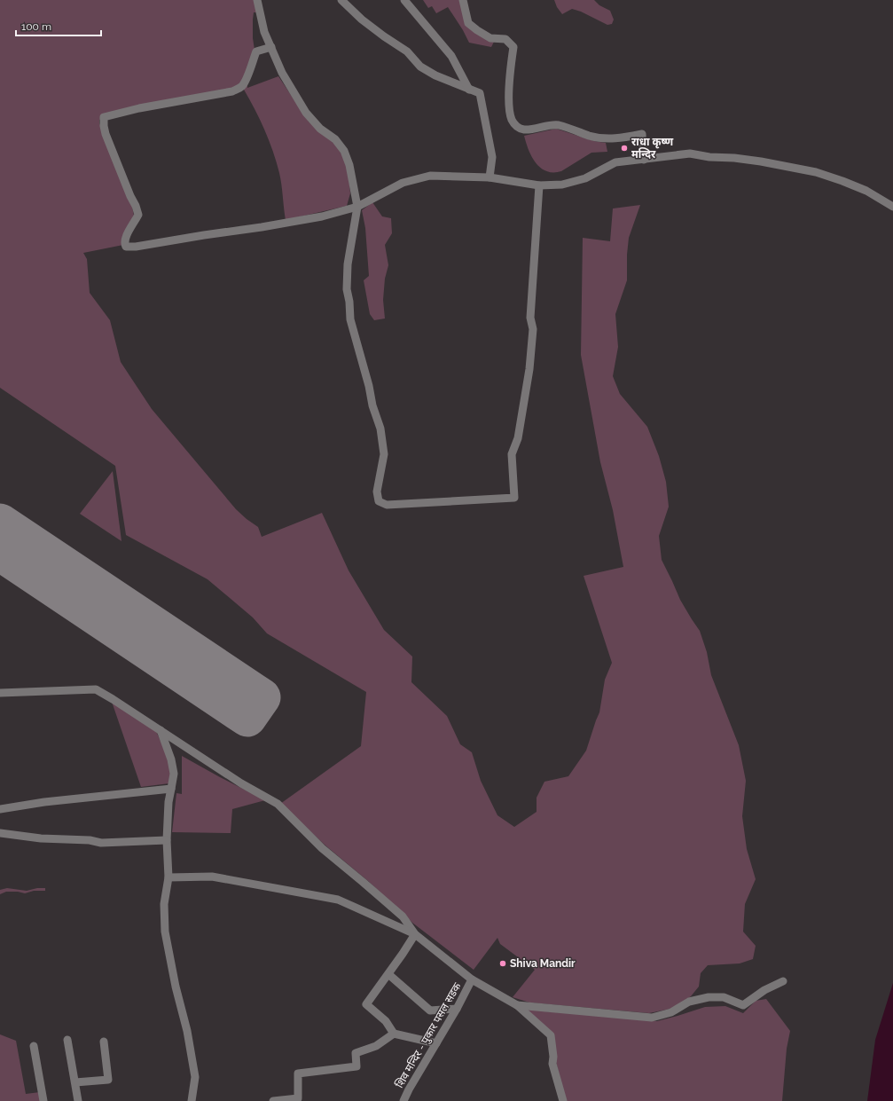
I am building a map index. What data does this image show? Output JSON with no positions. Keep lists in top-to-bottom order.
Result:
{
  "streets": {
    "street": ["शिव मन्दिर - पुकार पसल सडक"]
  },
  "places": ["राधा कृष्ण मन्दिर", "Shiva Mandir"],
  "scale_bar": "100 m"
}
